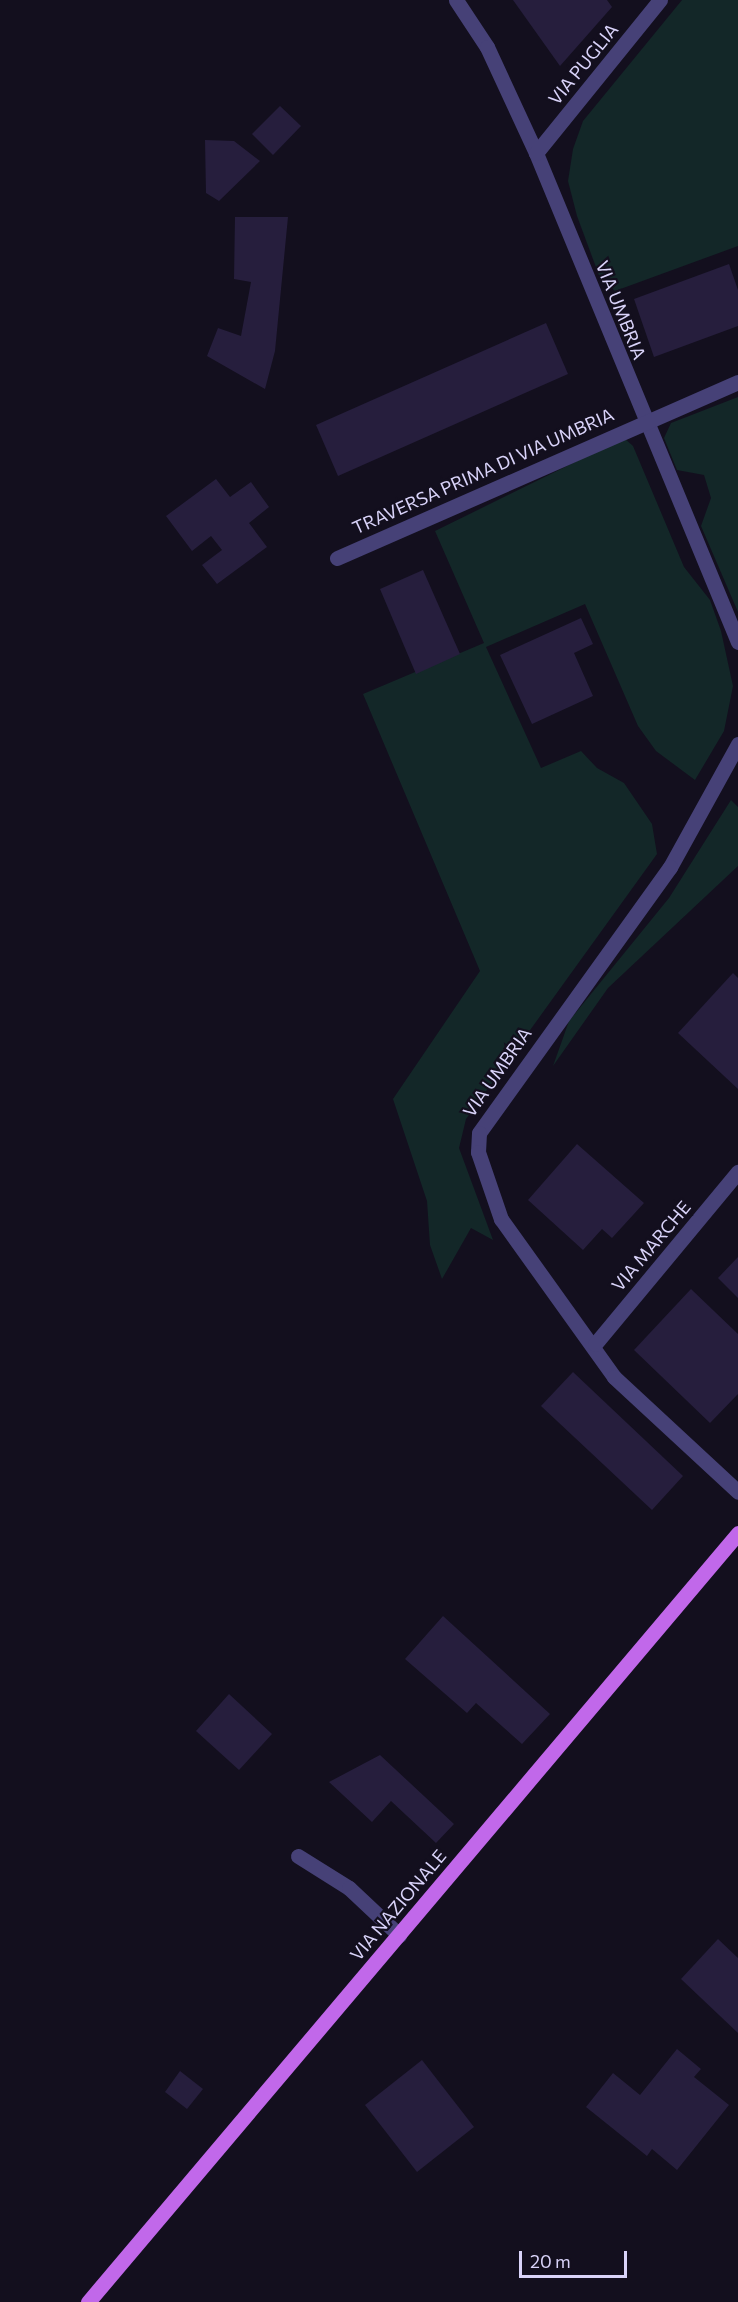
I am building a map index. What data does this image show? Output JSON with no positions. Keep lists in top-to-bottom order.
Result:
{
  "streets": {
    "main road": ["VIA NAZIONALE"],
    "street": [
      "VIA PUGLIA",
      "VIA UMBRIA",
      "TRAVERSA PRIMA DI VIA UMBRIA",
      "VIA MARCHE"
    ]
  },
  "crossings": [
    ["VIA PUGLIA", "VIA UMBRIA"],
    ["VIA UMBRIA", "TRAVERSA PRIMA DI VIA UMBRIA"],
    ["VIA UMBRIA", "VIA MARCHE"]
  ],
  "scale_bar": "20 m"
}
